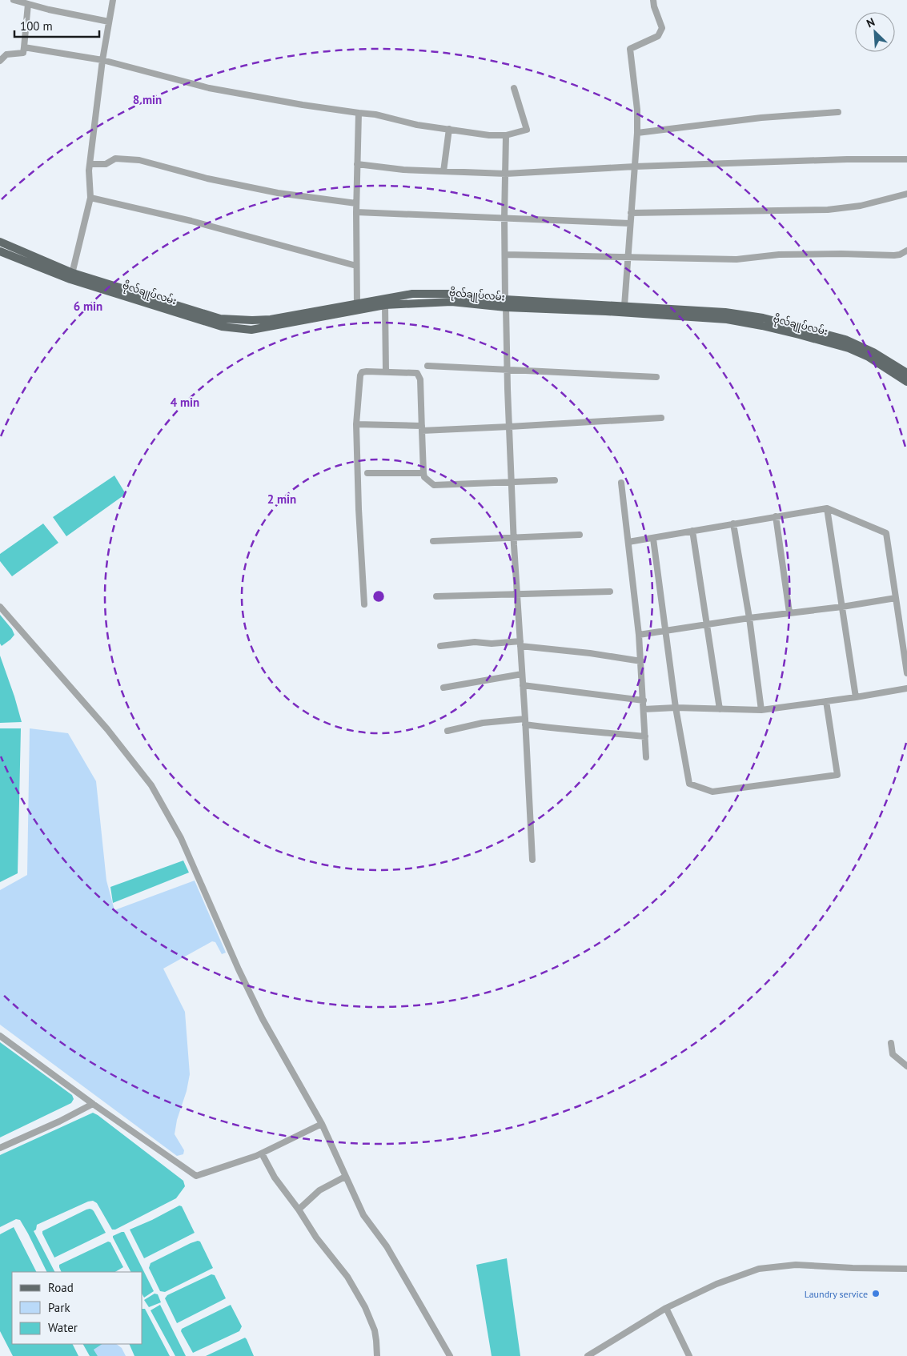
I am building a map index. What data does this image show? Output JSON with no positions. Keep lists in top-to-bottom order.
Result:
{
  "streets": {
    "main road": ["ဗိုလ်ချုပ်လမ်း"]
  },
  "places": ["Laundry service"],
  "legend": ["Road", "Park", "Water"],
  "scale_bar": "100 m",
  "north": "top left",
  "rings": [
    "8 min",
    "6 min",
    "4 min",
    "2 min"
  ]
}
